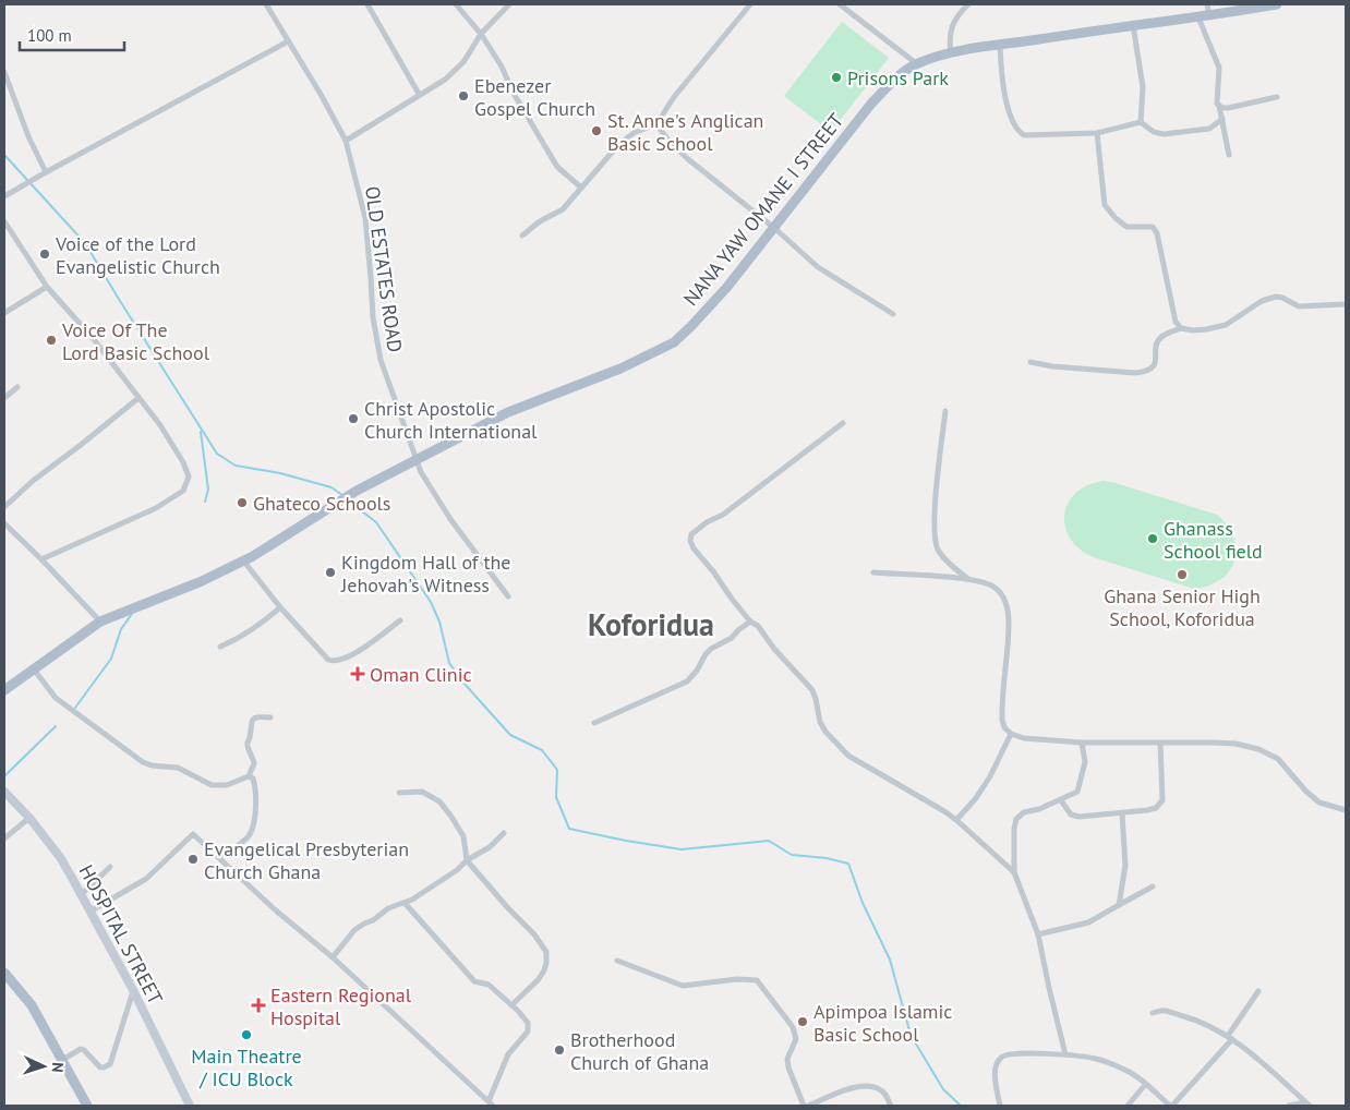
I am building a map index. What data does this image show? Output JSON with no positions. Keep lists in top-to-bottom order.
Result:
{
  "streets": {
    "main road": ["NANA YAW OMANE I STREET"],
    "street": ["OLD ESTATES ROAD", "HOSPITAL STREET"]
  },
  "crossings": [
    ["NANA YAW OMANE I STREET", "OLD ESTATES ROAD"]
  ],
  "districts": ["Koforidua"],
  "places": {
    "other": [
      "Prisons Park",
      "Ebenezer Gospel Church",
      "St. Anne's Anglican Basic School",
      "Voice of the Lord Evangelistic Church",
      "Voice Of The Lord Basic School",
      "Christ Apostolic Church International",
      "Ghateco Schools",
      "Ghanass School field",
      "Kingdom Hall of the Jehovah's Witness",
      "Ghana Senior High School, Koforidua",
      "Evangelical Presbyterian Church Ghana",
      "Apimpoa Islamic Basic School",
      "Main Theatre / ICU Block",
      "Brotherhood Church of Ghana"
    ],
    "health": ["Oman Clinic", "Eastern Regional Hospital"]
  },
  "scale_bar": "100 m",
  "north": "right"
}
